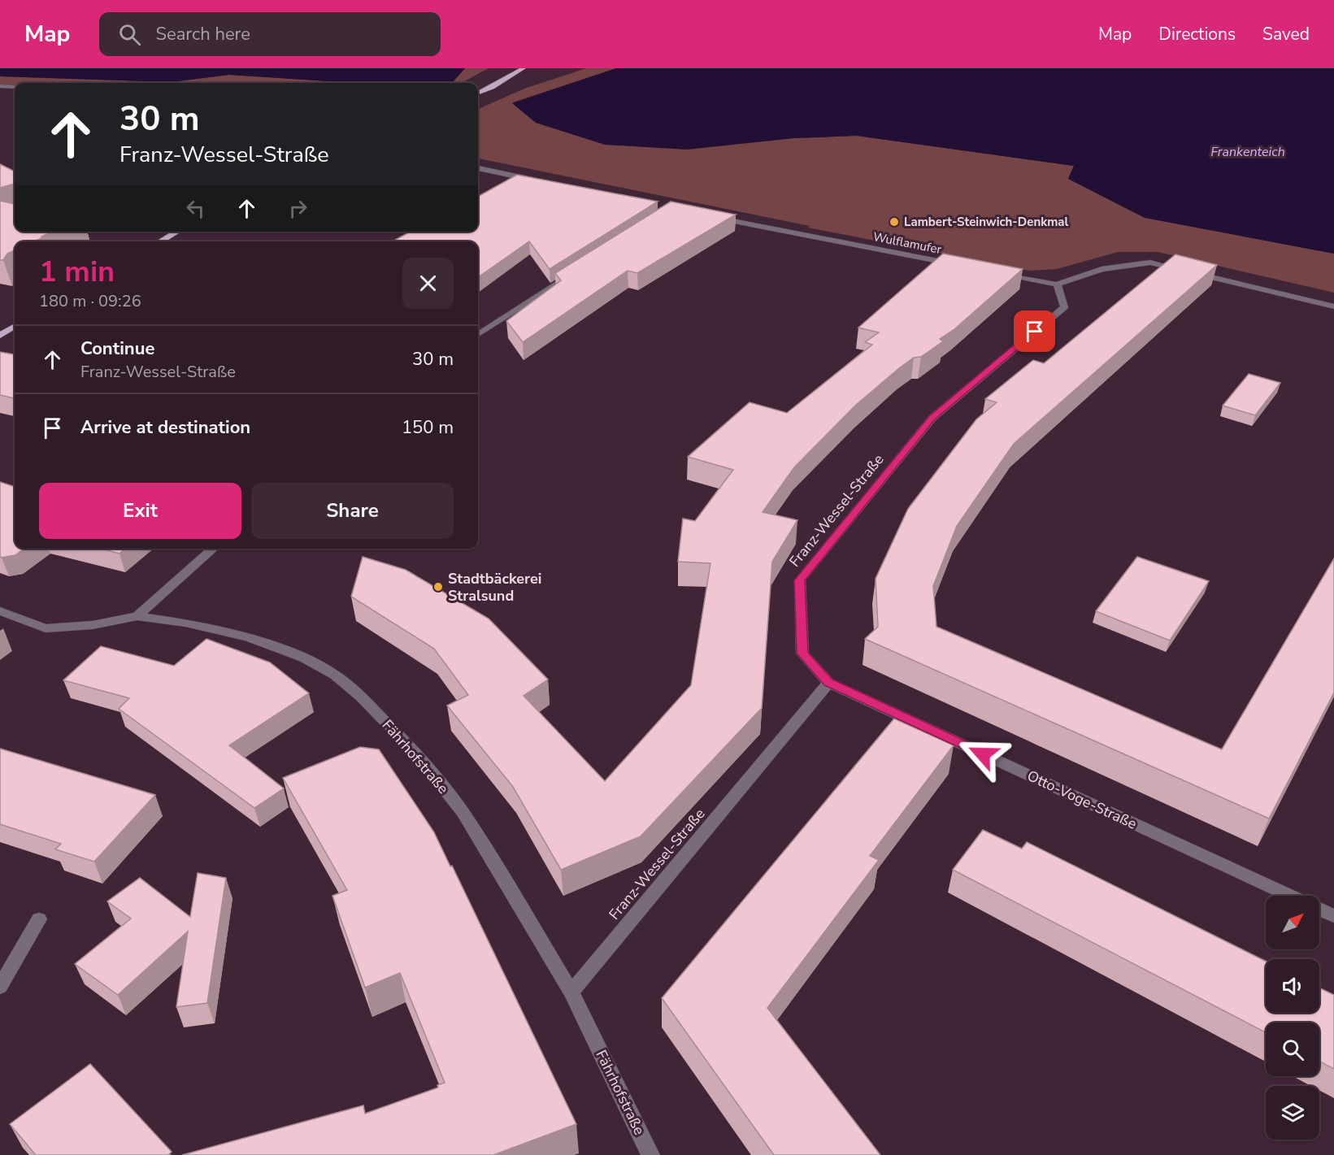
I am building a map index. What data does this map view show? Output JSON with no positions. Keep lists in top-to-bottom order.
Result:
{
  "streets": {
    "street": [
      "Wulflamufer",
      "Franz-Wessel-Straße",
      "Fährhofstraße",
      "Otto-Voge-Straße"
    ]
  },
  "crossings": [
    ["Franz-Wessel-Straße", "Fährhofstraße"],
    ["Franz-Wessel-Straße", "Otto-Voge-Straße"]
  ],
  "water": ["Frankenteich"],
  "places": ["Lambert-Steinwich-Denkmal", "Stadtbäckerei Stralsund"],
  "north": "top right",
  "page": {
    "header": "Map",
    "search": "Search here",
    "nav": ["Map", "Directions", "Saved"],
    "turn": ["30 m", "Franz-Wessel-Straße"],
    "heading": ["1 min", "180 m · 09:26"],
    "list": [
      {
        "name": "Continue",
        "note": "Franz-Wessel-Straße",
        "value": "30 m"
      },
      {
        "name": "Arrive at destination",
        "value": "150 m"
      }
    ],
    "buttons": ["Exit", "Share"]
  }
}
